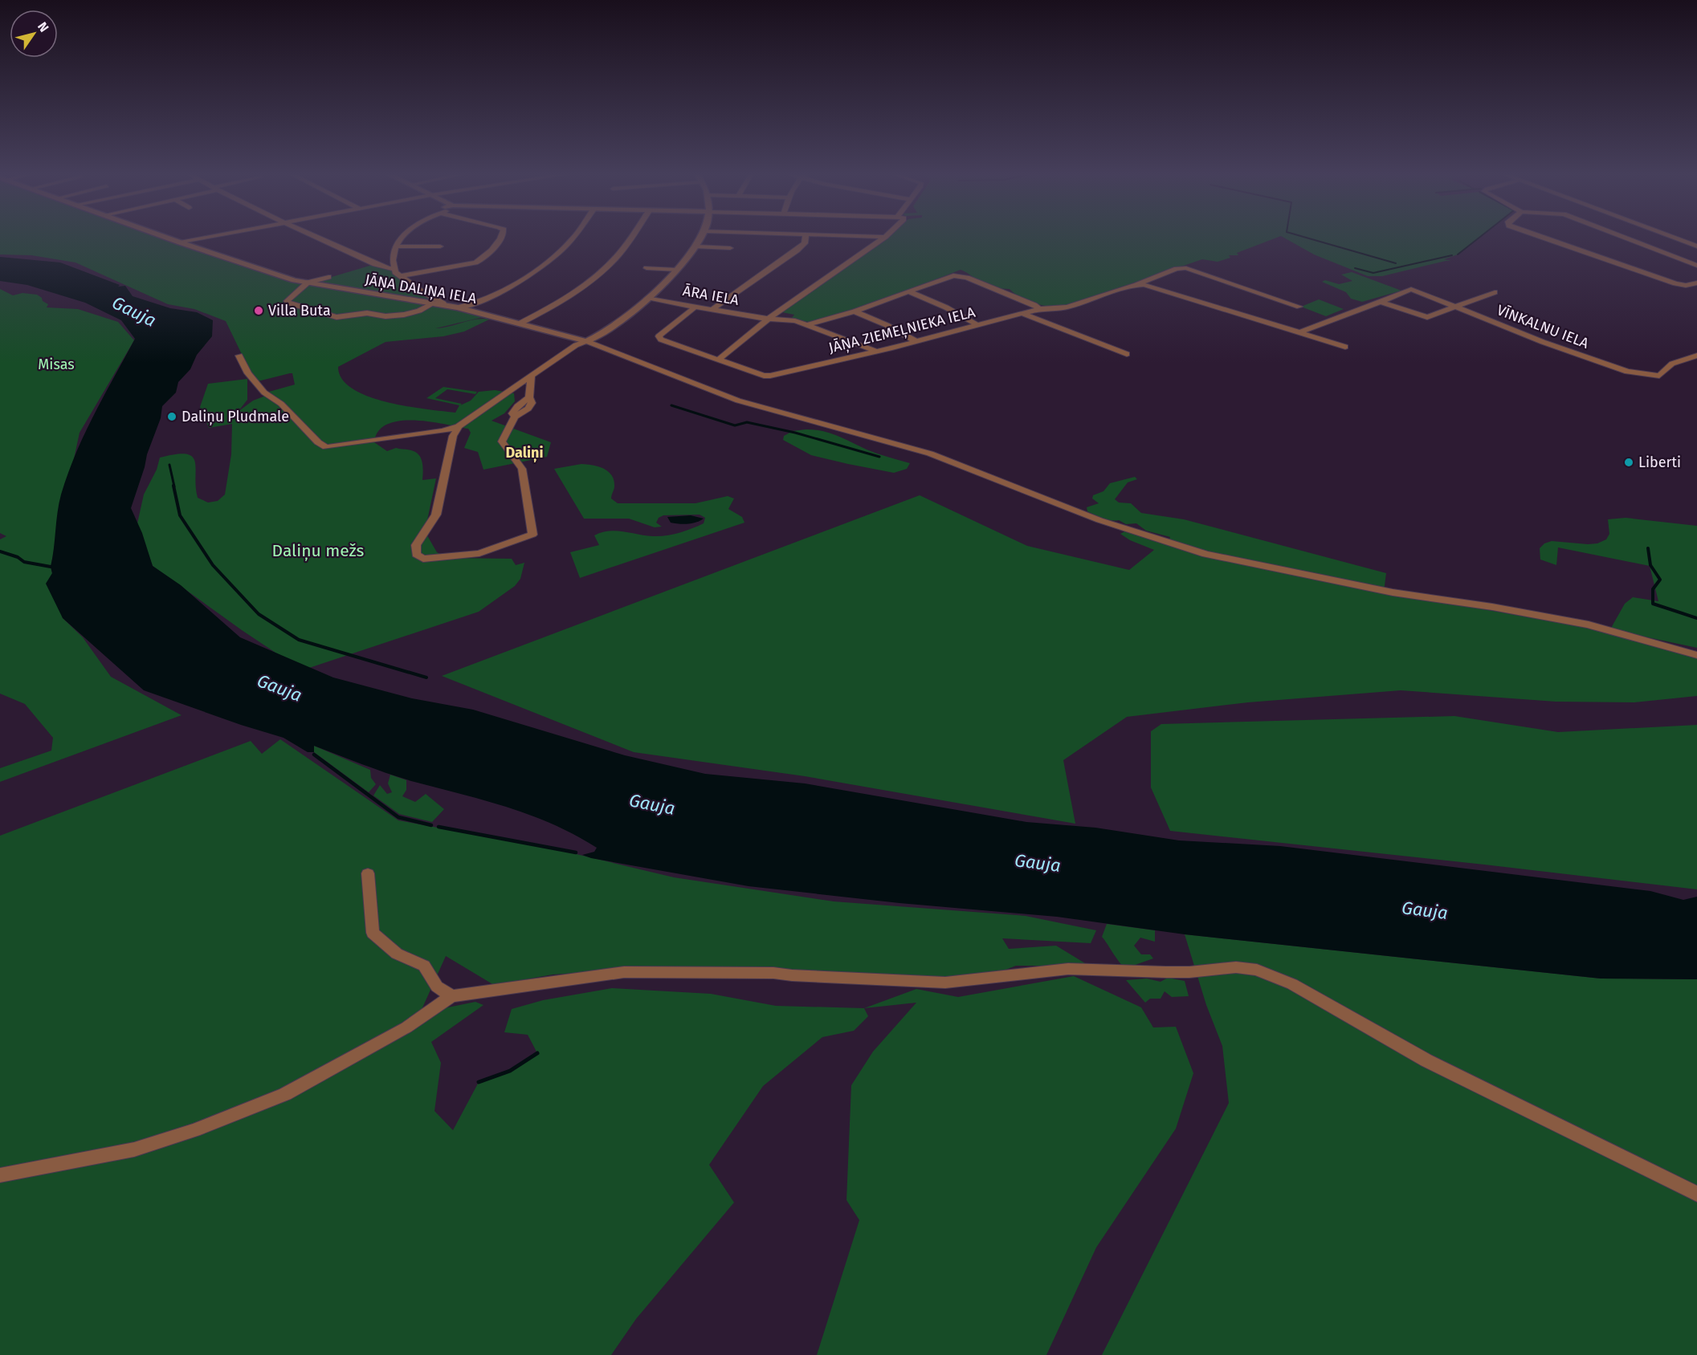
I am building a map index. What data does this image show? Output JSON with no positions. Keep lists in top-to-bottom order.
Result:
{
  "streets": {
    "street": [
      "JĀŅA DALIŅA IELA",
      "ĀRA IELA",
      "VĪNKALNU IELA",
      "JĀŅA ZIEMEĻNIEKA IELA"
    ]
  },
  "crossings": [
    ["ĀRA IELA", "JĀŅA ZIEMEĻNIEKA IELA"]
  ],
  "districts": ["Daliņi"],
  "water": ["Gauja"],
  "parks": ["Misas", "Daliņu mežs"],
  "places": ["Villa Buta", "Daliņu Pludmale", "Liberti"],
  "north": "top right"
}
